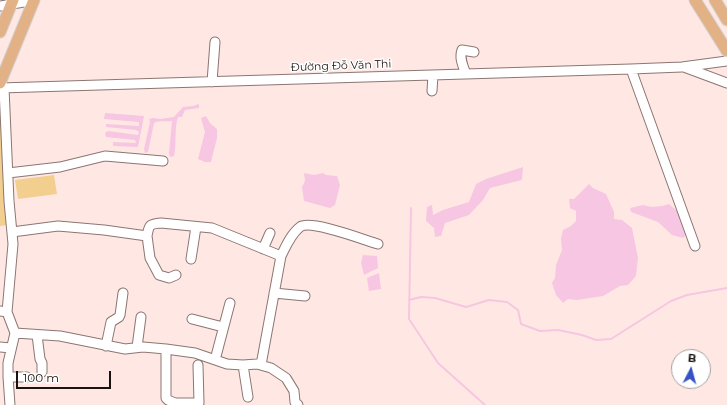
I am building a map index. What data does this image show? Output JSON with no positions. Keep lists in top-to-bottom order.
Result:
{
  "streets": {
    "street": ["Đường Đỗ Văn Thi"]
  },
  "scale_bar": "100 m",
  "north": "top"
}
